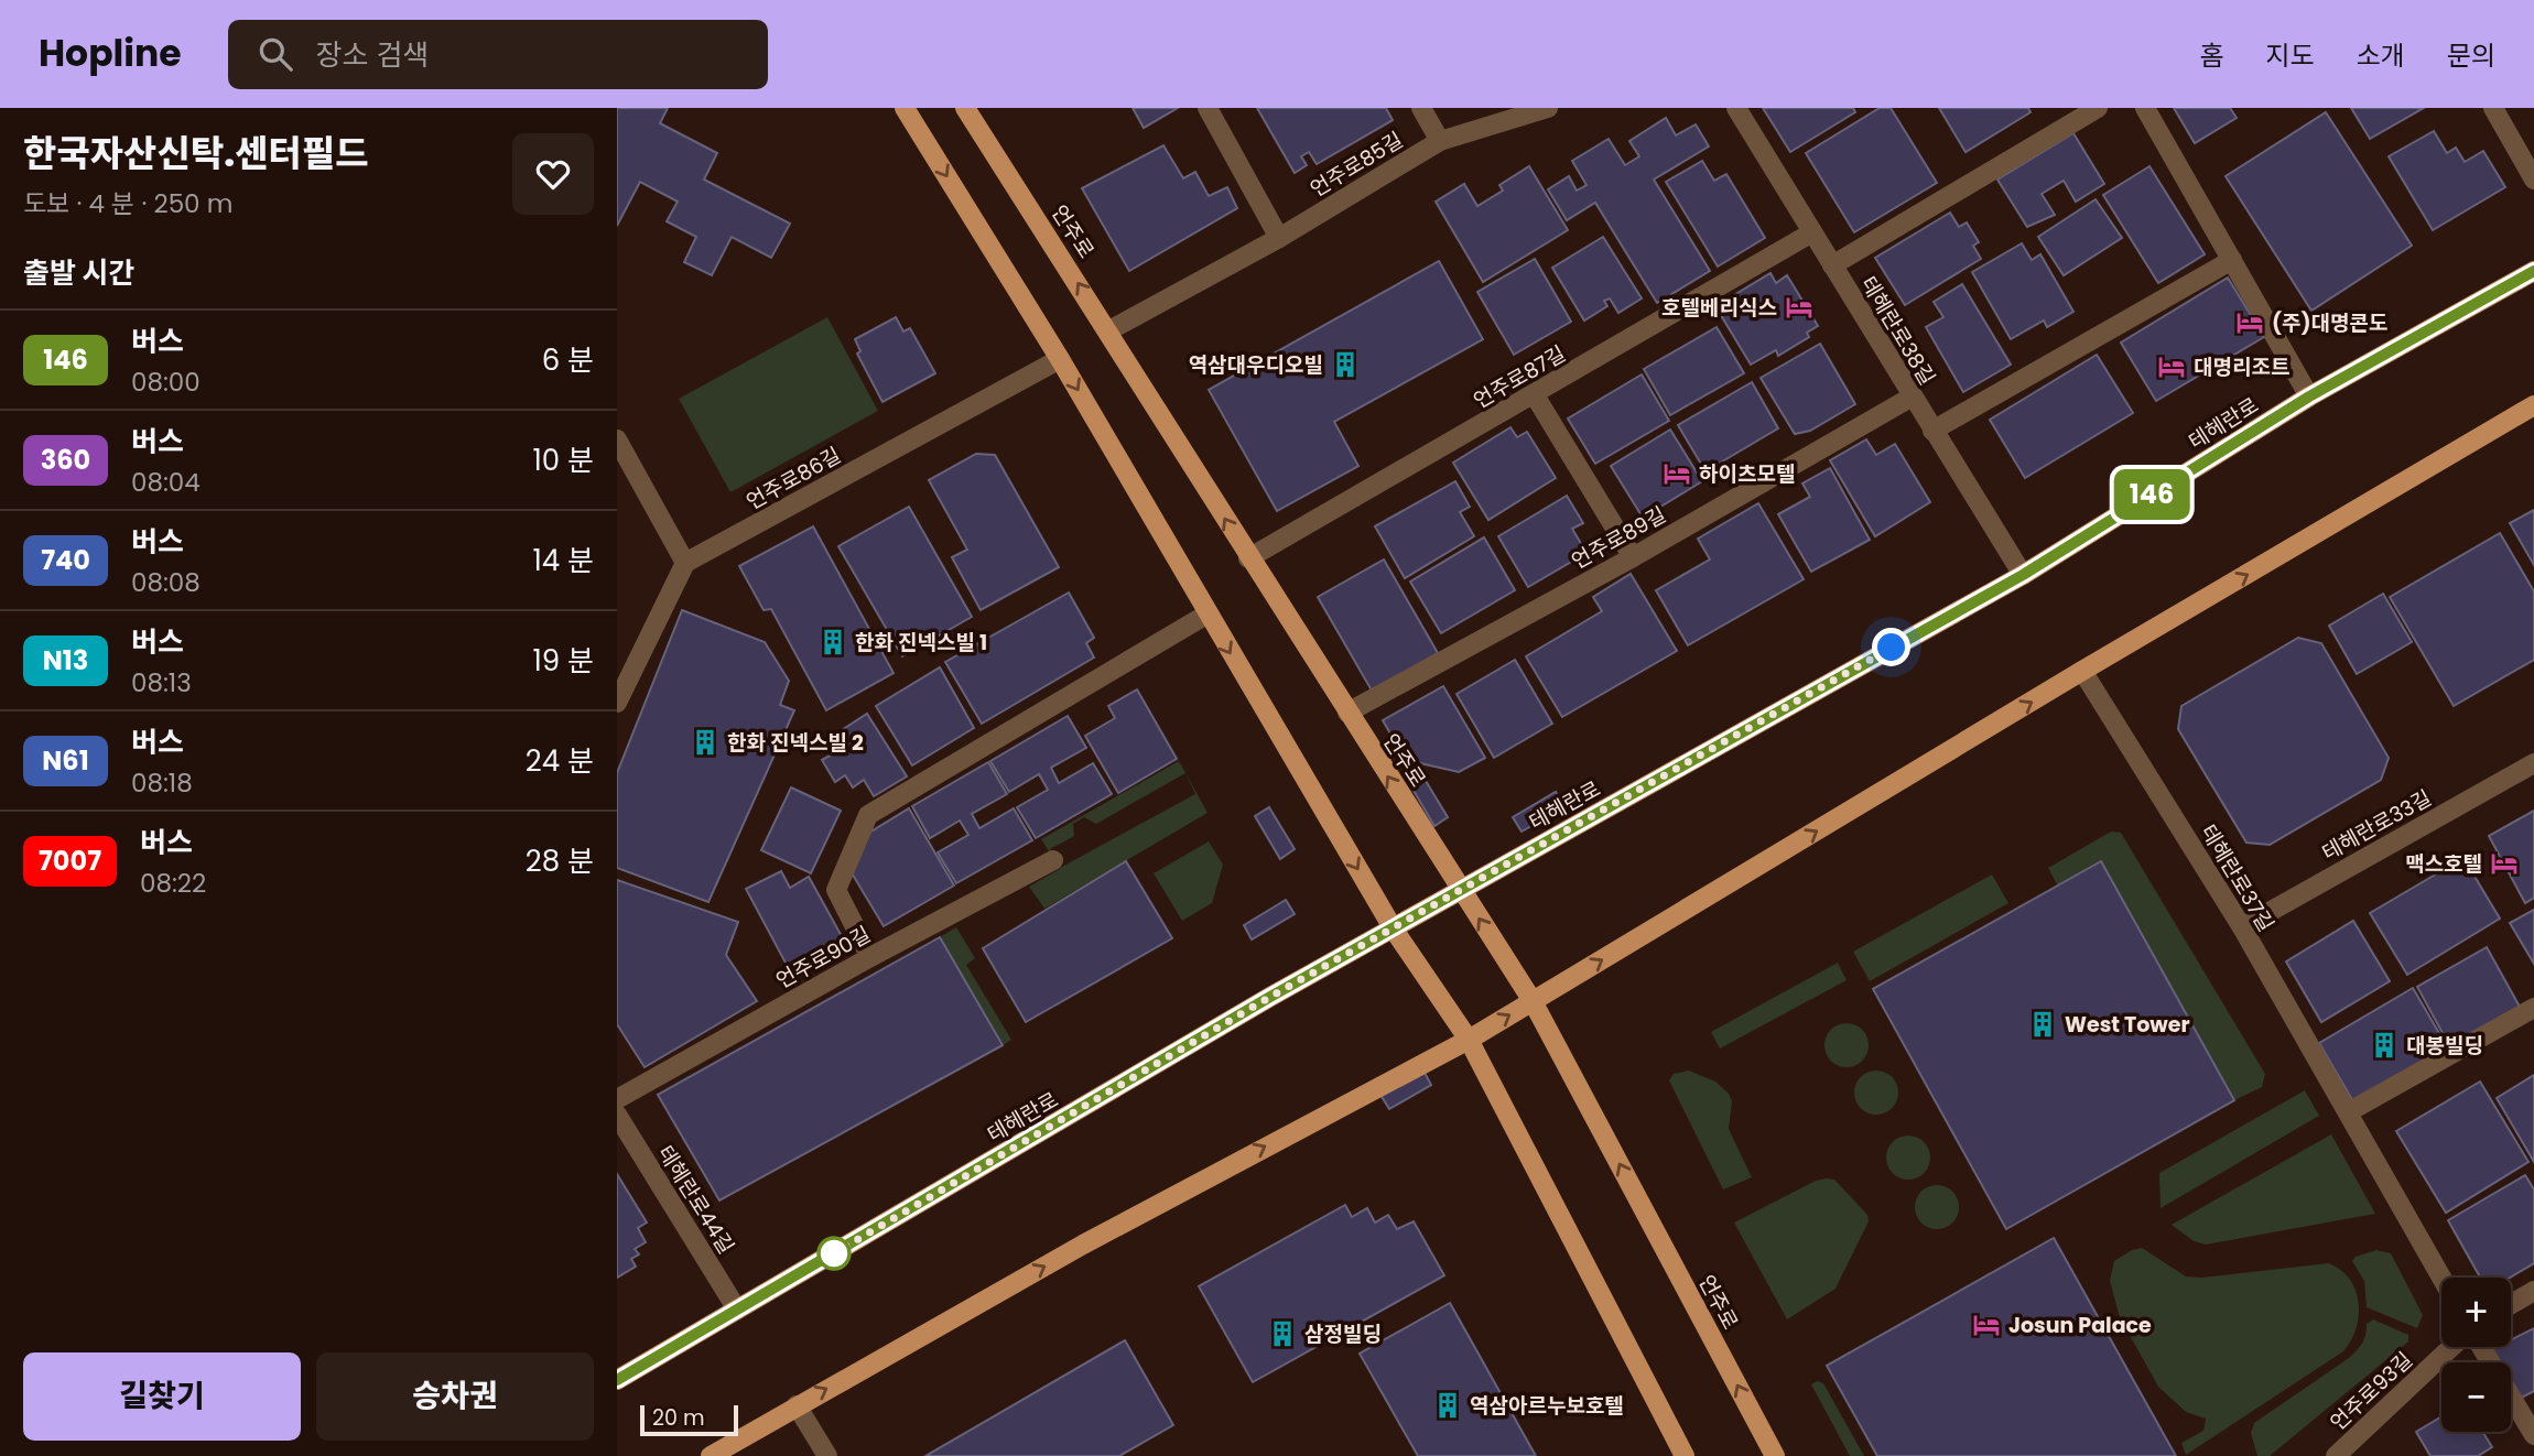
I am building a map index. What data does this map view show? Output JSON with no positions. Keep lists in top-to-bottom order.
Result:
{
  "streets": {
    "main road": ["언주로", "테헤란로"],
    "street": [
      "언주로85길",
      "테헤란로38길",
      "언주로87길",
      "언주로86길",
      "언주로89길",
      "테헤란로33길",
      "테헤란로37길",
      "언주로90길",
      "테헤란로44길",
      "언주로93길"
    ]
  },
  "crossings": [
    ["언주로85길", "언주로"],
    ["언주로", "언주로87길"],
    ["언주로", "테헤란로"],
    ["언주로", "언주로89길"],
    ["테헤란로38길", "언주로87길"],
    ["테헤란로38길", "테헤란로"],
    ["테헤란로38길", "언주로89길"],
    ["테헤란로", "테헤란로44길"],
    ["테헤란로33길", "테헤란로37길"]
  ],
  "places": {
    "hotel": [
      "호텔베리식스",
      "(주)대명콘도",
      "대명리조트",
      "하이츠모텔",
      "맥스호텔",
      "Josun Palace"
    ],
    "building": [
      "역삼대우디오빌",
      "한화 진넥스빌 1",
      "한화 진넥스빌 2",
      "West Tower",
      "대봉빌딩",
      "삼정빌딩",
      "역삼아르누보호텔"
    ]
  },
  "lines": ["bus line 146"],
  "scale_bar": "20 m",
  "page": {
    "header": "Hopline",
    "search": "장소 검색",
    "nav": [
      "홈",
      "지도",
      "소개",
      "문의"
    ],
    "heading": [
      ["한국자산신탁.센터필드", "도보 · 4 분 · 250 m"],
      "출발 시간"
    ],
    "on_map": "146",
    "list": [
      {
        "mark": "146",
        "name": "버스",
        "note": "08:00",
        "value": "6 분"
      },
      {
        "mark": "360",
        "name": "버스",
        "note": "08:04",
        "value": "10 분"
      },
      {
        "mark": "740",
        "name": "버스",
        "note": "08:08",
        "value": "14 분"
      },
      {
        "mark": "N13",
        "name": "버스",
        "note": "08:13",
        "value": "19 분"
      },
      {
        "mark": "N61",
        "name": "버스",
        "note": "08:18",
        "value": "24 분"
      },
      {
        "mark": "7007",
        "name": "버스",
        "note": "08:22",
        "value": "28 분"
      }
    ],
    "map_buttons": ["+", "−"],
    "buttons": ["길찾기", "승차권"],
    "scale": "20 m"
  }
}
